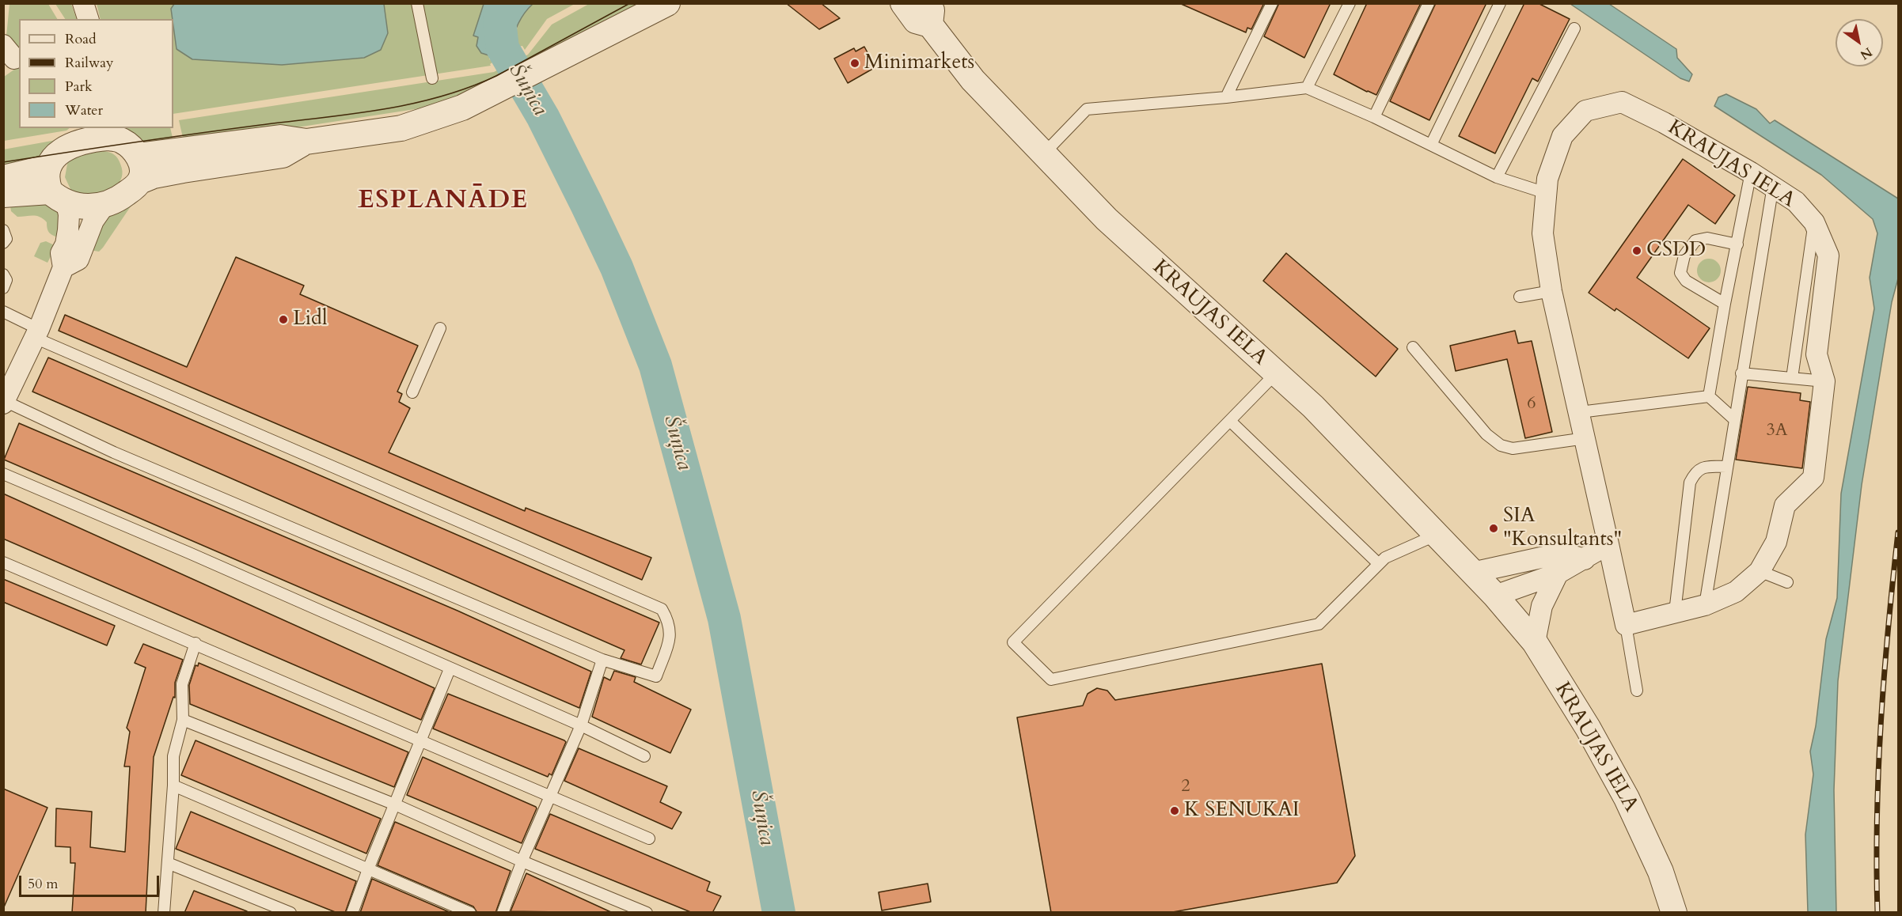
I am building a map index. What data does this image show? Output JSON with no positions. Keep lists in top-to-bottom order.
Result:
{
  "streets": {
    "street": ["KRAUJAS IELA"]
  },
  "districts": ["ESPLANĀDE"],
  "water": ["Šuņica"],
  "places": [
    "Minimarkets",
    "CSDD",
    "Lidl",
    "SIA \"Konsultants\"",
    "K SENUKAI"
  ],
  "house_numbers": ["6", "3A", "2"],
  "legend": [
    "Road",
    "Railway",
    "Park",
    "Water"
  ],
  "scale_bar": "50 m",
  "north": "bottom right"
}
